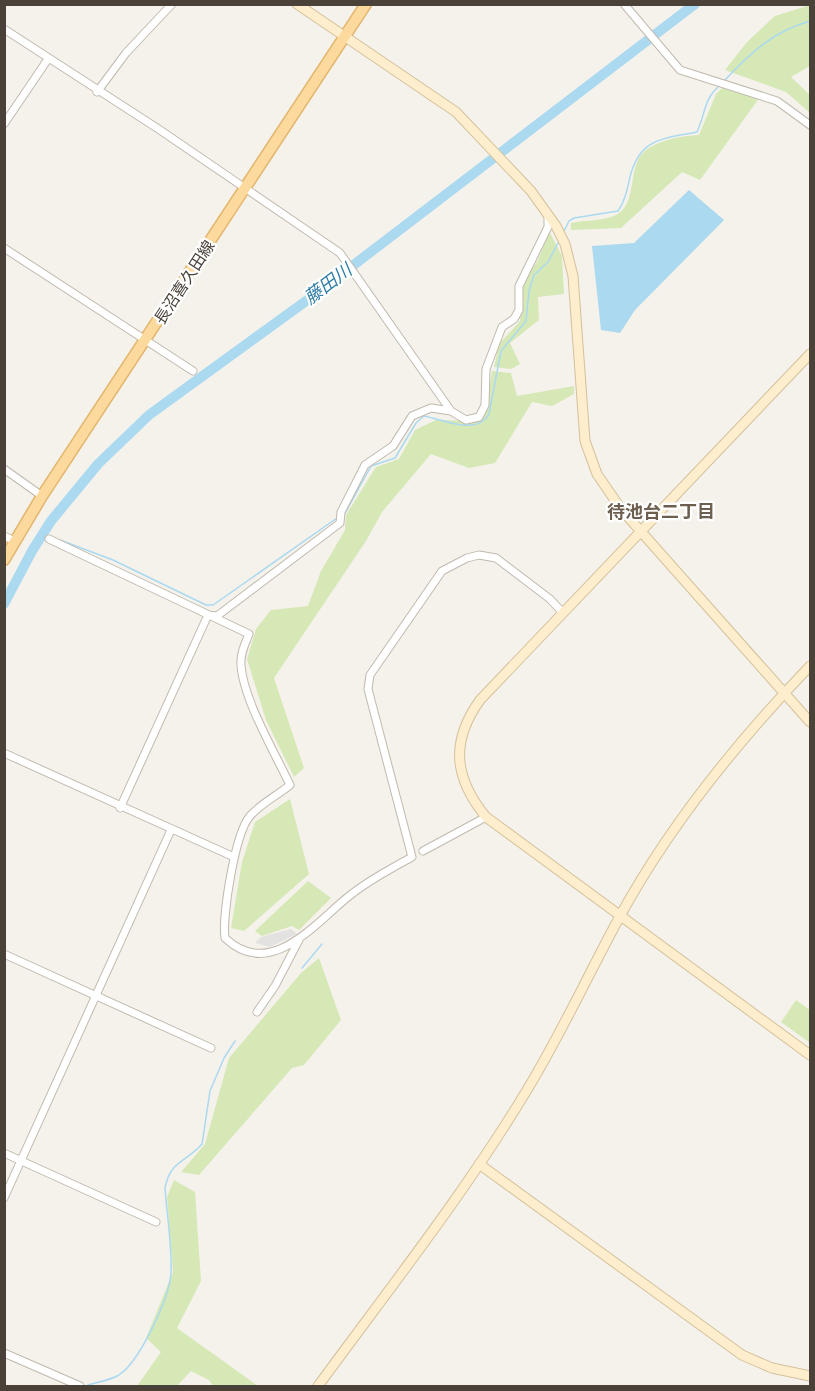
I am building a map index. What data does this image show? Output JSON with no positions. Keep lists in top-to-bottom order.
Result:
{
  "streets": {
    "main road": ["長沼喜久田線"]
  },
  "districts": ["待池台二丁目"],
  "water": ["藤田川"]
}
